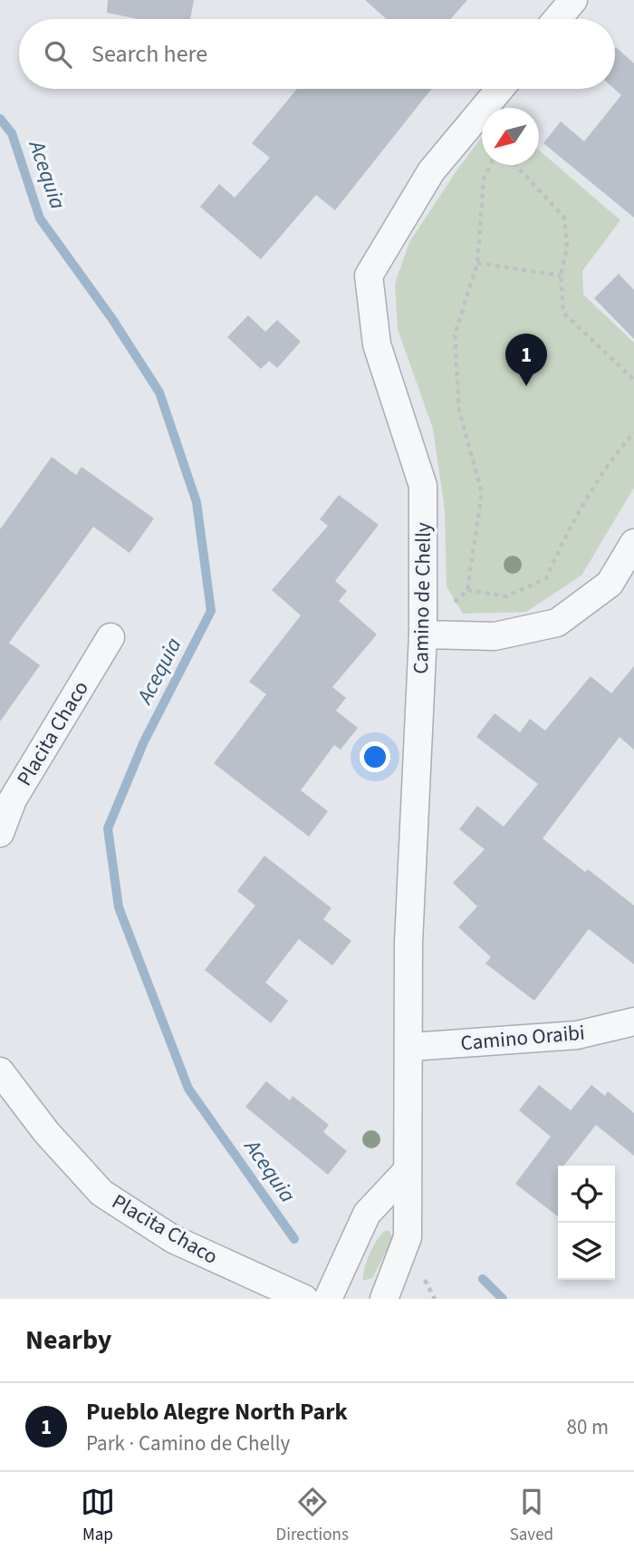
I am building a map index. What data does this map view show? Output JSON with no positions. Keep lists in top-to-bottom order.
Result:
{
  "streets": {
    "street": ["Camino de Chelly", "Placita Chaco", "Camino Oraibi"]
  },
  "crossings": [
    ["Camino de Chelly", "Camino Oraibi"]
  ],
  "water": ["Acequia"],
  "north": "bottom left",
  "page": {
    "search": "Search here",
    "pins": "1",
    "heading": "Nearby",
    "list": [
      {
        "mark": "1",
        "name": "Pueblo Alegre North Park",
        "note": "Park · Camino de Chelly",
        "value": "80 m"
      }
    ],
    "nav": ["Map", "Directions", "Saved"]
  }
}
